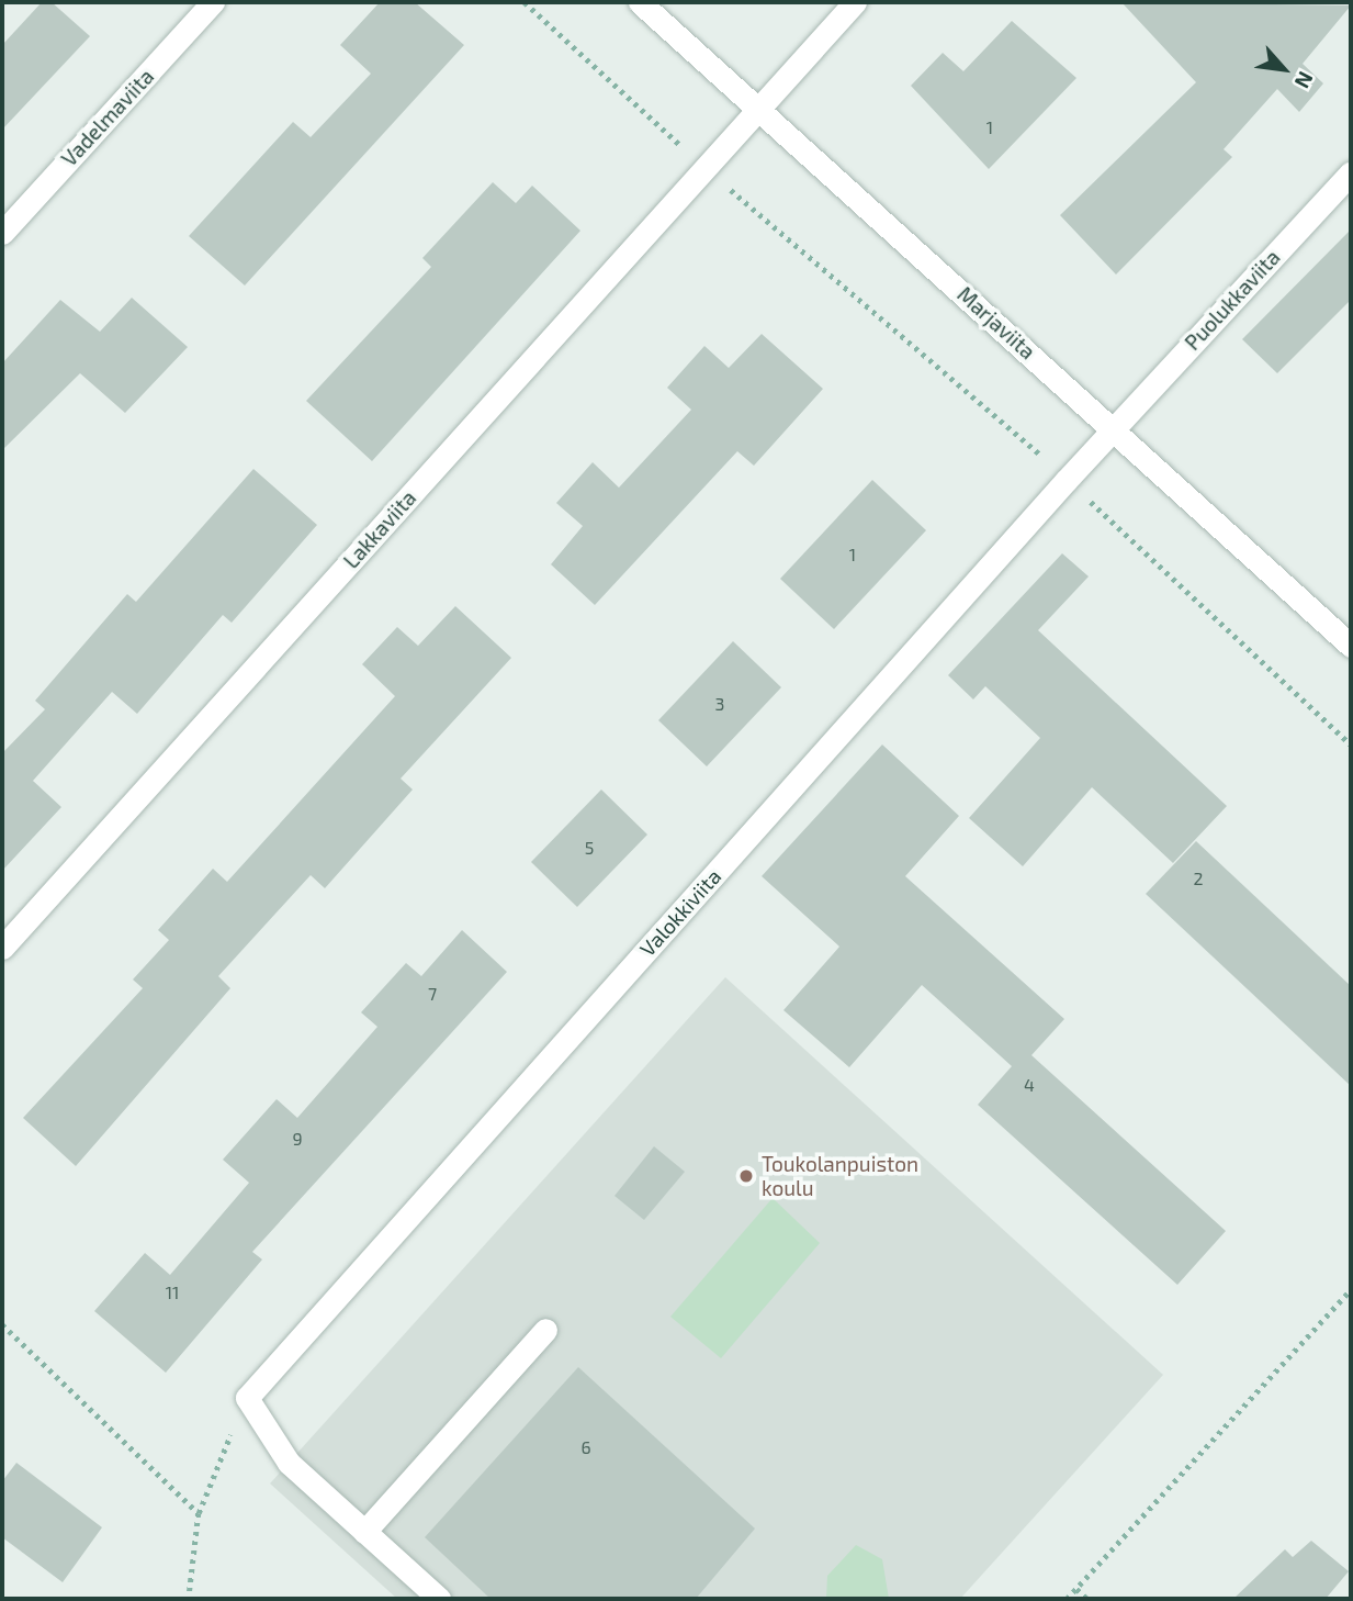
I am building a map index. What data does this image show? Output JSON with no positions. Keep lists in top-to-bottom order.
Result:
{
  "streets": {
    "street": [
      "Vadelmaviita",
      "Puolukkaviita",
      "Marjaviita",
      "Lakkaviita",
      "Valokkiviita"
    ]
  },
  "crossings": [
    ["Puolukkaviita", "Marjaviita"],
    ["Puolukkaviita", "Valokkiviita"],
    ["Marjaviita", "Lakkaviita"],
    ["Marjaviita", "Valokkiviita"]
  ],
  "places": ["Toukolanpuiston koulu"],
  "house_numbers": [
    "1",
    "1",
    "3",
    "5",
    "2",
    "7",
    "4",
    "9",
    "11",
    "6"
  ],
  "north": "bottom right"
}
